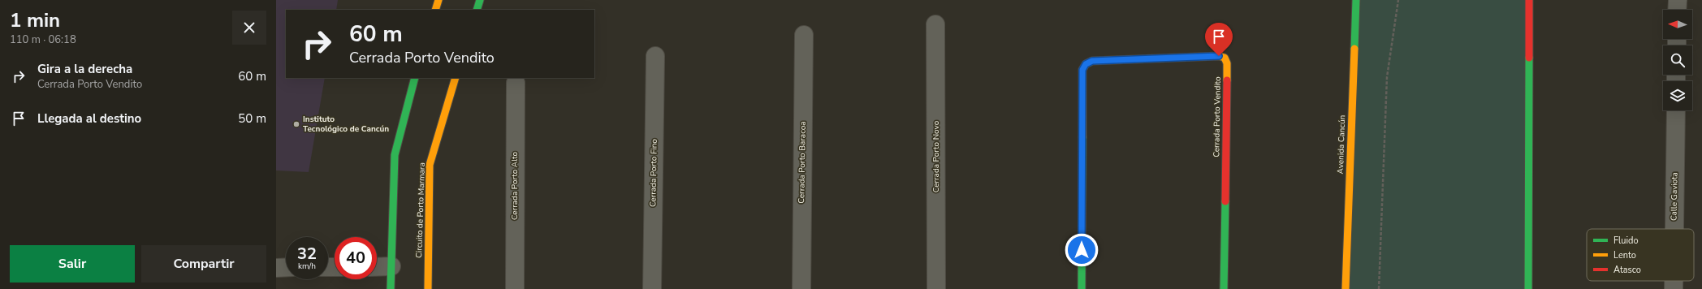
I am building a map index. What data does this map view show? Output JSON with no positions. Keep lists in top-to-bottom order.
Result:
{
  "streets": {
    "street": [
      "Cerrada Porto Vendito",
      "Avenida Cancún",
      "Cerrada Porto Novo",
      "Cerrada Porto Baracoa",
      "Cerrada Porto Fino",
      "Cerrada Porto Alto",
      "Calle Gaviota",
      "Circuito de Porto Marmara"
    ]
  },
  "places": ["Instituto Tecnológico de Cancún"],
  "legend": ["Fluido", "Lento", "Atasco"],
  "north": "left",
  "page": {
    "heading": ["1 min", "110 m · 06:18"],
    "turn": ["60 m", "Cerrada Porto Vendito"],
    "list": [
      {
        "name": "Gira a la derecha",
        "note": "Cerrada Porto Vendito",
        "value": "60 m"
      },
      {
        "name": "Llegada al destino",
        "value": "50 m"
      }
    ],
    "speed": "32 km/h",
    "limit": "40",
    "buttons": ["Salir", "Compartir"]
  }
}
